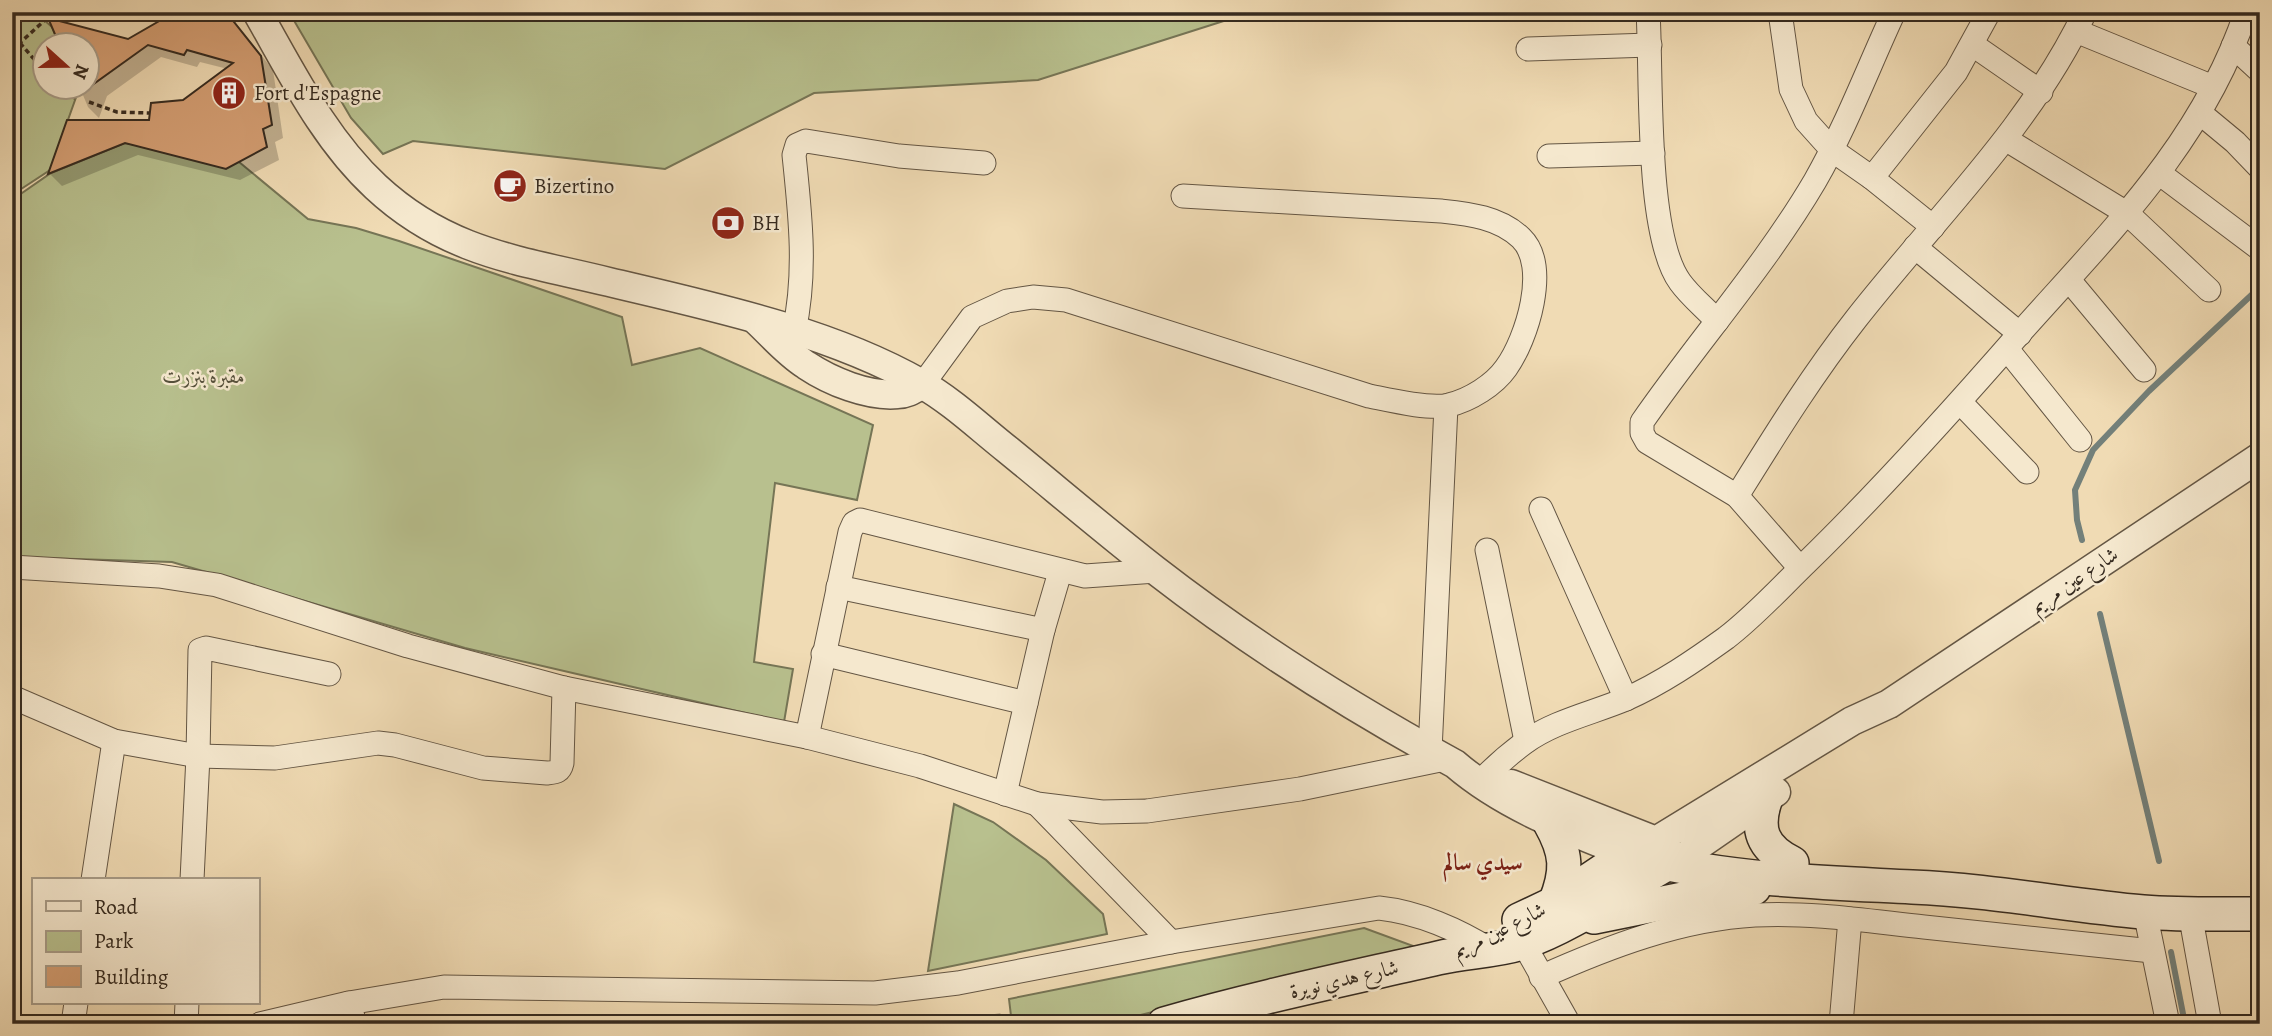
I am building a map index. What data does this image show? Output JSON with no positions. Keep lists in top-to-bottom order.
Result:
{
  "streets": {
    "main road": ["شارع عين مريم", "شارع هدي نويرة"]
  },
  "crossings": [
    ["شارع عين مريم", "شارع هدي نويرة"]
  ],
  "districts": ["سيدي سالم"],
  "parks": ["مقبرة بنزرت"],
  "places": {
    "building": ["Fort d'Espagne"],
    "cafe": ["Bizertino"],
    "bank": ["BH"]
  },
  "legend": ["Road", "Park", "Building"],
  "north": "right"
}
